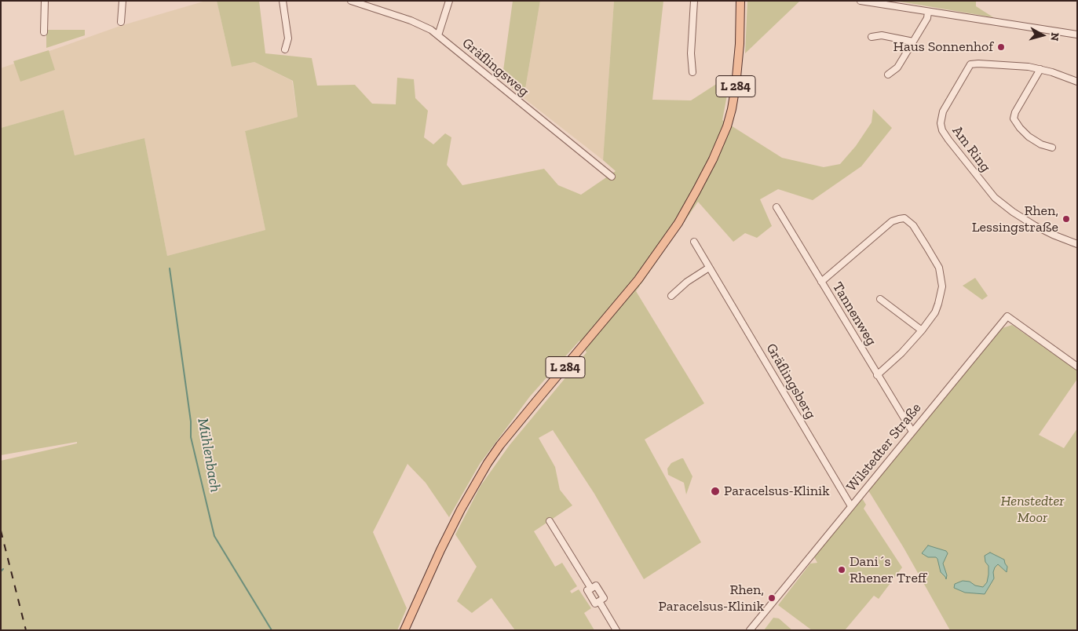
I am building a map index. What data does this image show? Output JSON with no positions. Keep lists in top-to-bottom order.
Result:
{
  "streets": {
    "main road": ["L 284"],
    "street": [
      "Gräflingsweg",
      "Am Ring",
      "Tannenweg",
      "Gräflingsberg",
      "Wilstedter Straße"
    ]
  },
  "crossings": [
    ["Tannenweg", "Wilstedter Straße"],
    ["Gräflingsberg", "Wilstedter Straße"]
  ],
  "water": ["Mühlenbach"],
  "parks": ["Henstedter Moor"],
  "places": [
    "Haus Sonnenhof",
    "Rhen, Lessingstraße",
    "Paracelsus-Klinik",
    "Dani´s Rhener Treff",
    "Rhen, Paracelsus-Klinik"
  ],
  "north": "right"
}
